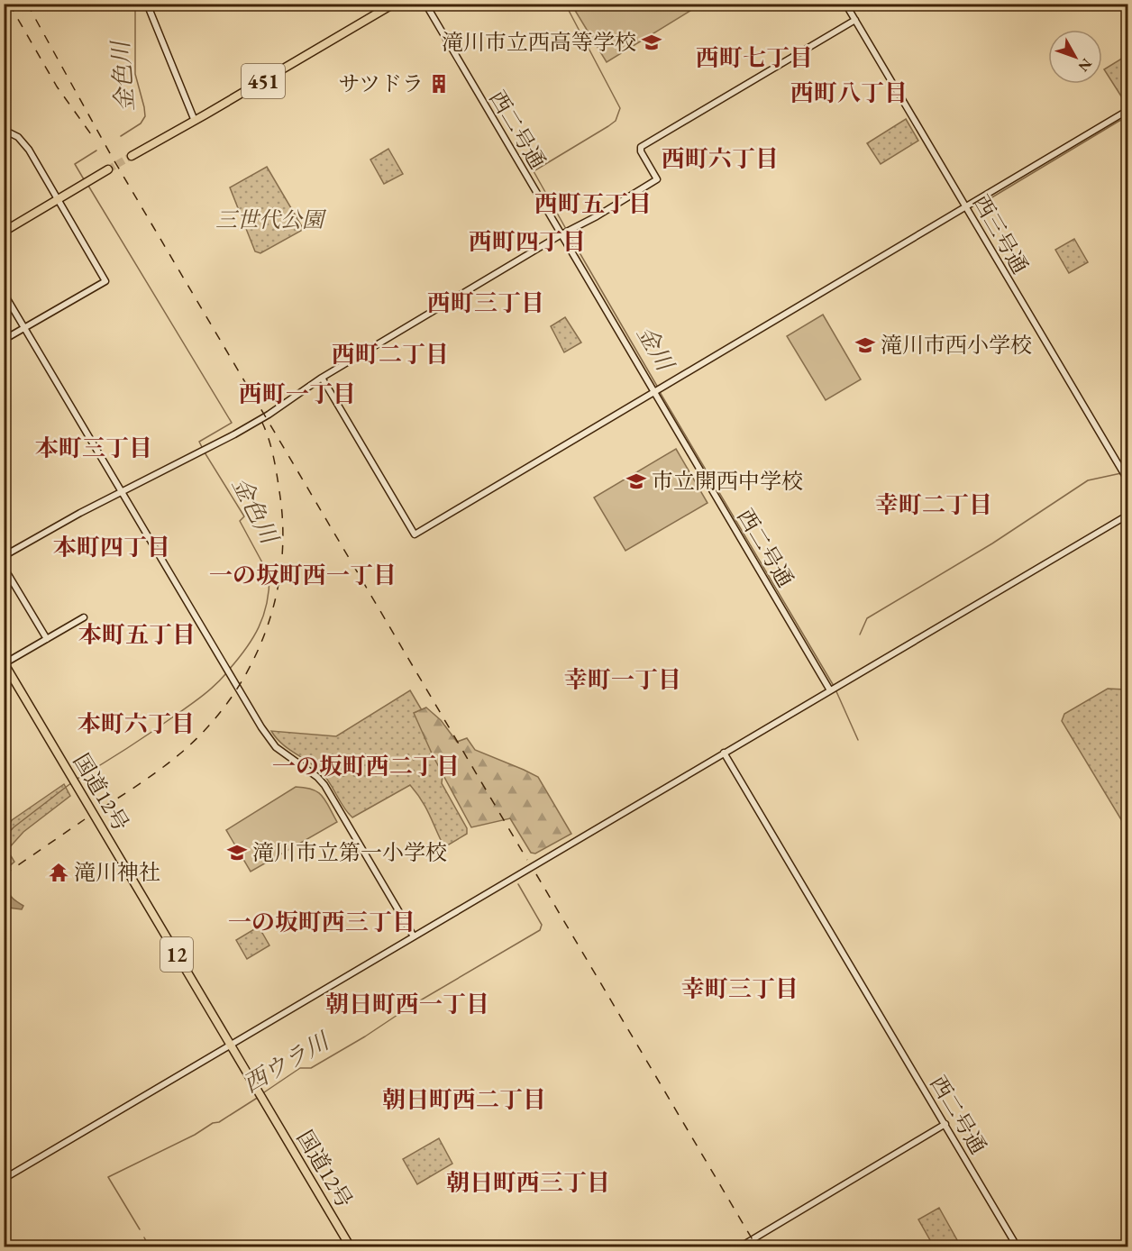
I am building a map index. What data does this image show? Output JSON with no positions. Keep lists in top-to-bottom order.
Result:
{
  "streets": {
    "highway": ["451", "国道12号", "12"],
    "street": ["西二号通", "西三号通"]
  },
  "districts": [
    "西町七丁目",
    "西町八丁目",
    "西町六丁目",
    "西町五丁目",
    "西町四丁目",
    "西町三丁目",
    "西町二丁目",
    "西町一丁目",
    "本町三丁目",
    "幸町二丁目",
    "本町四丁目",
    "一の坂町西一丁目",
    "本町五丁目",
    "幸町一丁目",
    "本町六丁目",
    "一の坂町西二丁目",
    "一の坂町西三丁目",
    "幸町三丁目",
    "朝日町西一丁目",
    "朝日町西二丁目",
    "朝日町西三丁目"
  ],
  "water": ["金色川", "金川", "西ウラ川"],
  "parks": ["三世代公園"],
  "places": {
    "school or university": [
      "滝川市立西高等学校",
      "滝川市西小学校",
      "市立開西中学校",
      "滝川市立第一小学校"
    ],
    "building": ["サツドラ"],
    "temple": ["滝川神社"]
  },
  "north": "bottom right"
}
